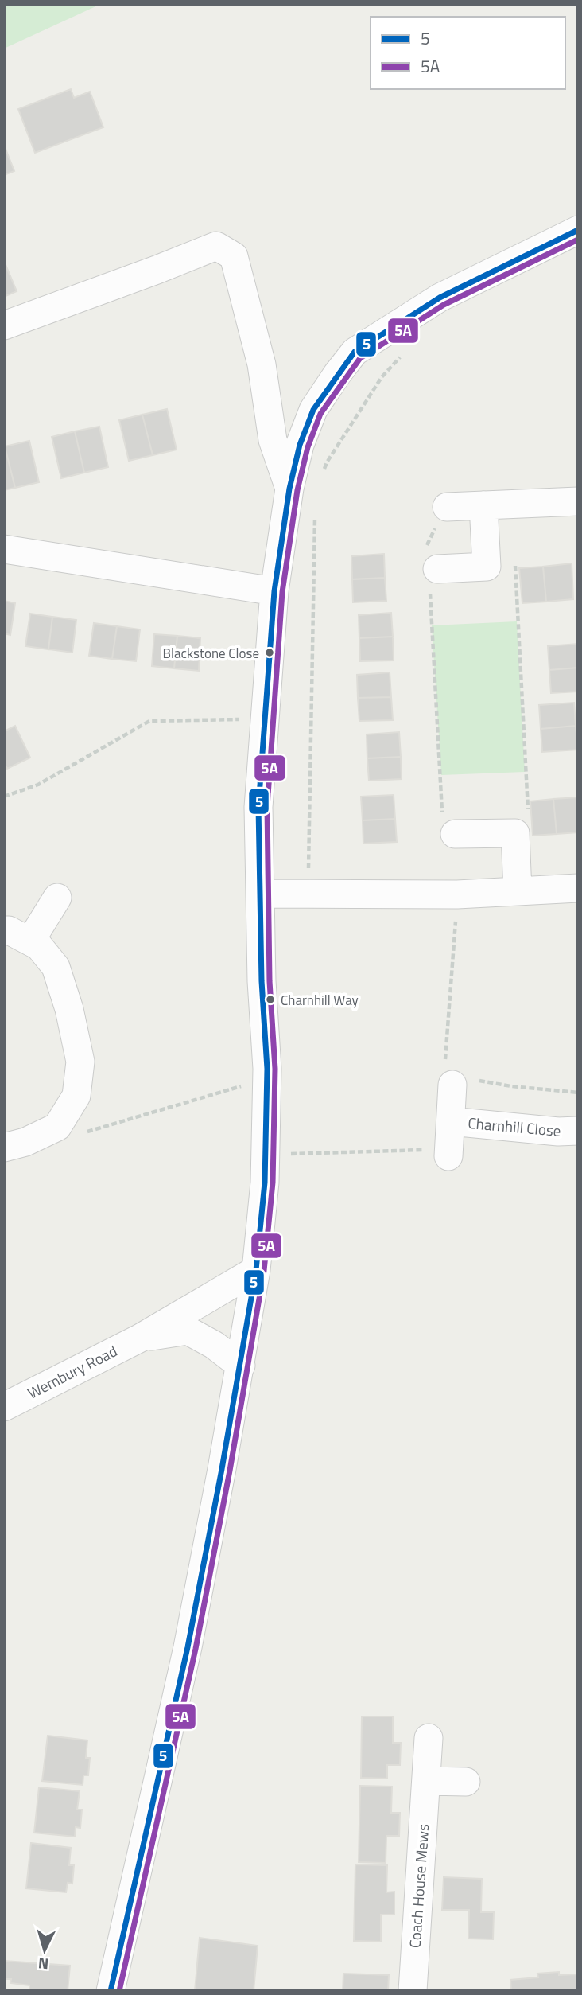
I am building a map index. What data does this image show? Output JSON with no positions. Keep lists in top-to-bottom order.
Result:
{
  "streets": {
    "street": ["Charnhill Close", "Wembury Road", "Coach House Mews"]
  },
  "places": ["Blackstone Close", "Charnhill Way"],
  "lines": ["transit line 5", "transit line 5A"],
  "legend": ["5", "5A"],
  "north": "bottom"
}
